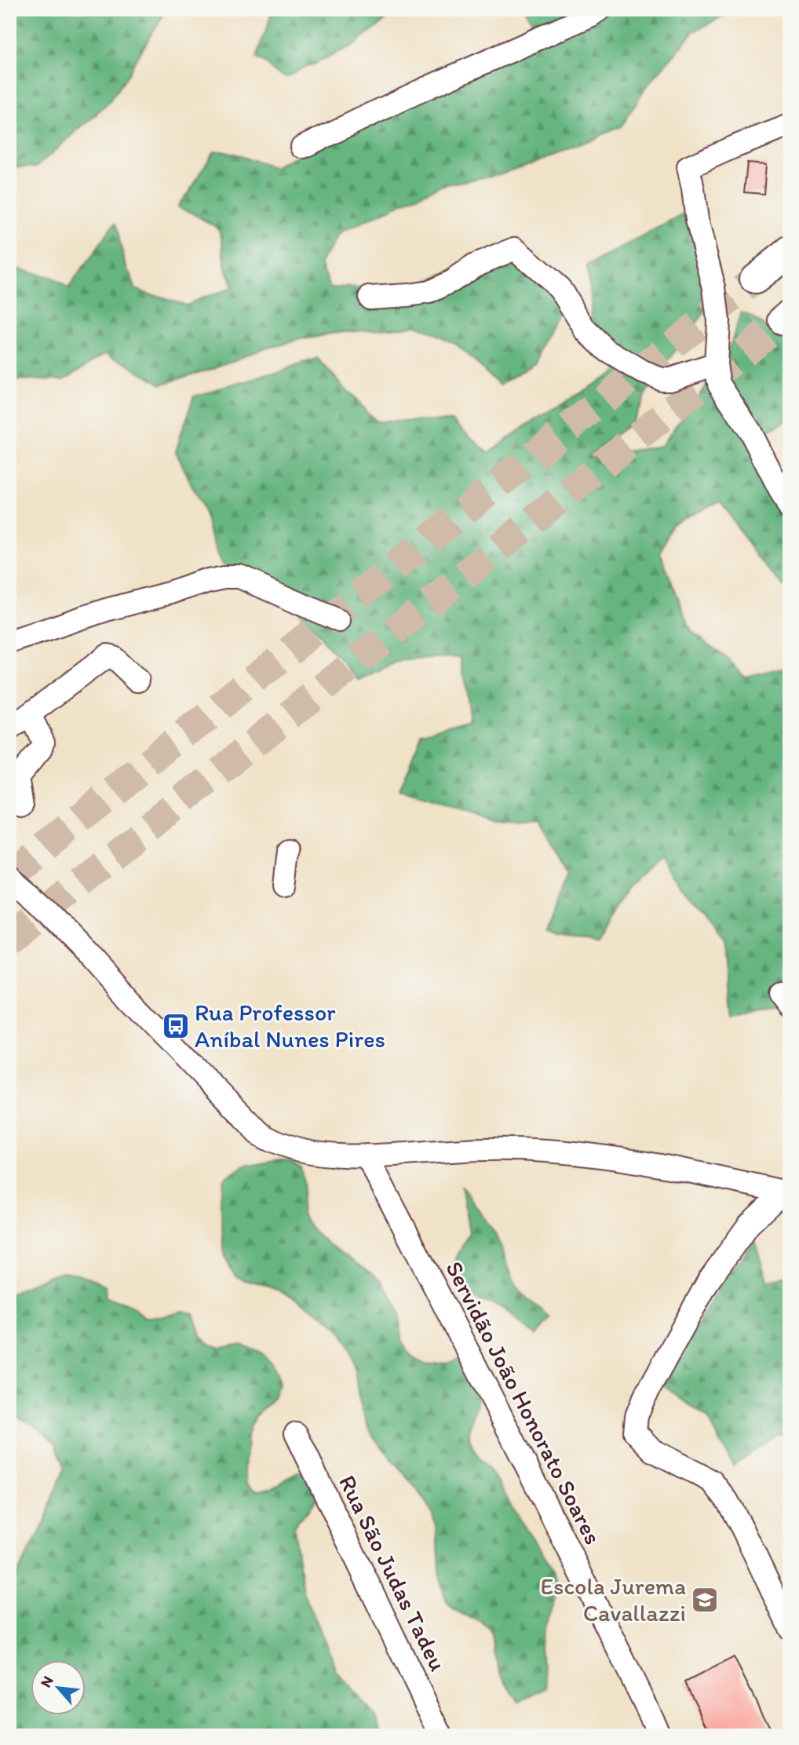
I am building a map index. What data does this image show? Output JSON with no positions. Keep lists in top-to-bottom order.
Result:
{
  "streets": {
    "street": ["Servidão João Honorato Soares", "Rua São Judas Tadeu"]
  },
  "places": {
    "bus stop": ["Rua Professor Aníbal Nunes Pires"],
    "school or university": ["Escola Jurema Cavallazzi"]
  },
  "north": "top left"
}
